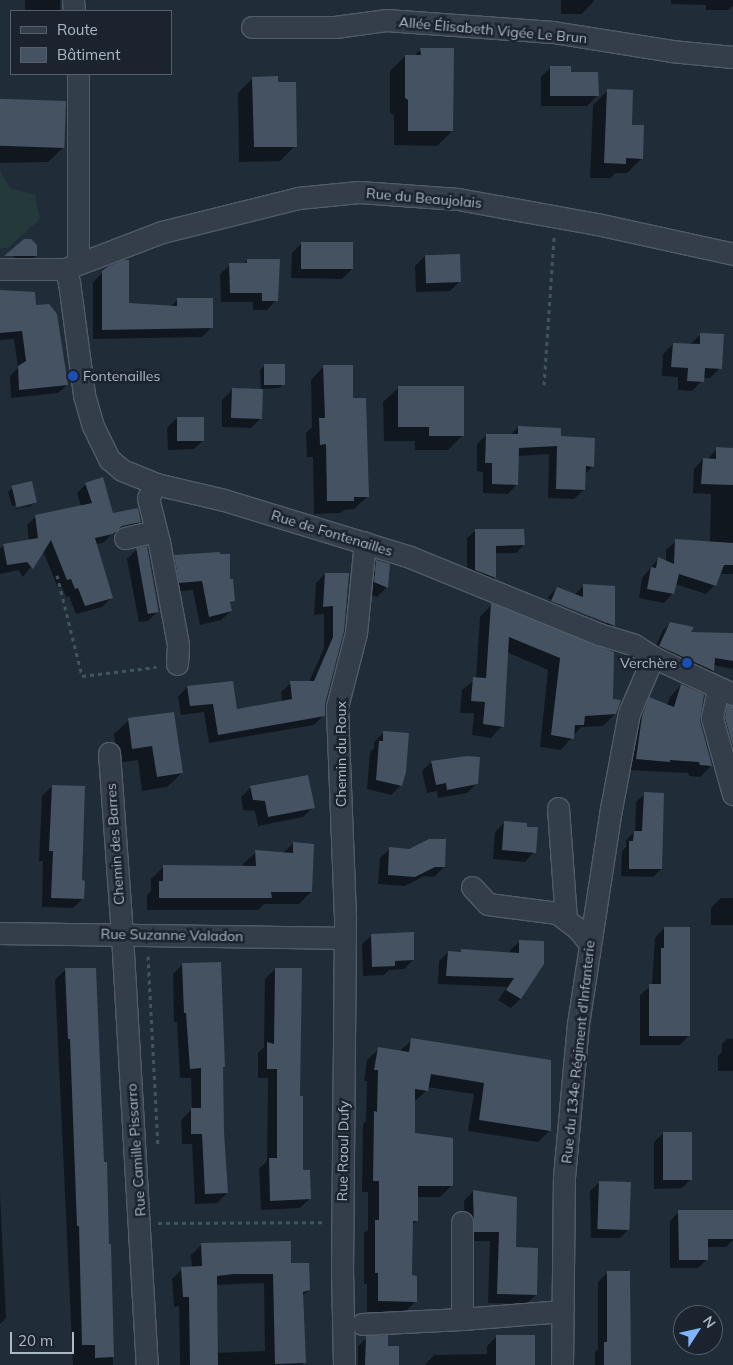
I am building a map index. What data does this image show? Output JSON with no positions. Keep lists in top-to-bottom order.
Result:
{
  "streets": {
    "street": [
      "Allée Élisabeth Vigée Le Brun",
      "Rue du Beaujolais",
      "Rue de Fontenailles",
      "Chemin du Roux",
      "Chemin des Barres",
      "Rue Suzanne Valadon",
      "Rue du 134e Régiment d'Infanterie",
      "Rue Camille Pissarro",
      "Rue Raoul Dufy"
    ]
  },
  "crossings": [
    ["Rue du Beaujolais", "Rue de Fontenailles"],
    ["Rue de Fontenailles", "Chemin du Roux"],
    ["Rue de Fontenailles", "Rue du 134e Régiment d'Infanterie"],
    ["Chemin du Roux", "Rue Suzanne Valadon"],
    ["Chemin du Roux", "Rue Raoul Dufy"],
    ["Chemin des Barres", "Rue Suzanne Valadon"],
    ["Chemin des Barres", "Rue Camille Pissarro"],
    ["Rue Suzanne Valadon", "Rue Camille Pissarro"],
    ["Rue Suzanne Valadon", "Rue Raoul Dufy"]
  ],
  "places": ["Fontenailles", "Verchère"],
  "legend": ["Route", "Bâtiment"],
  "scale_bar": "20 m",
  "north": "top right"
}
